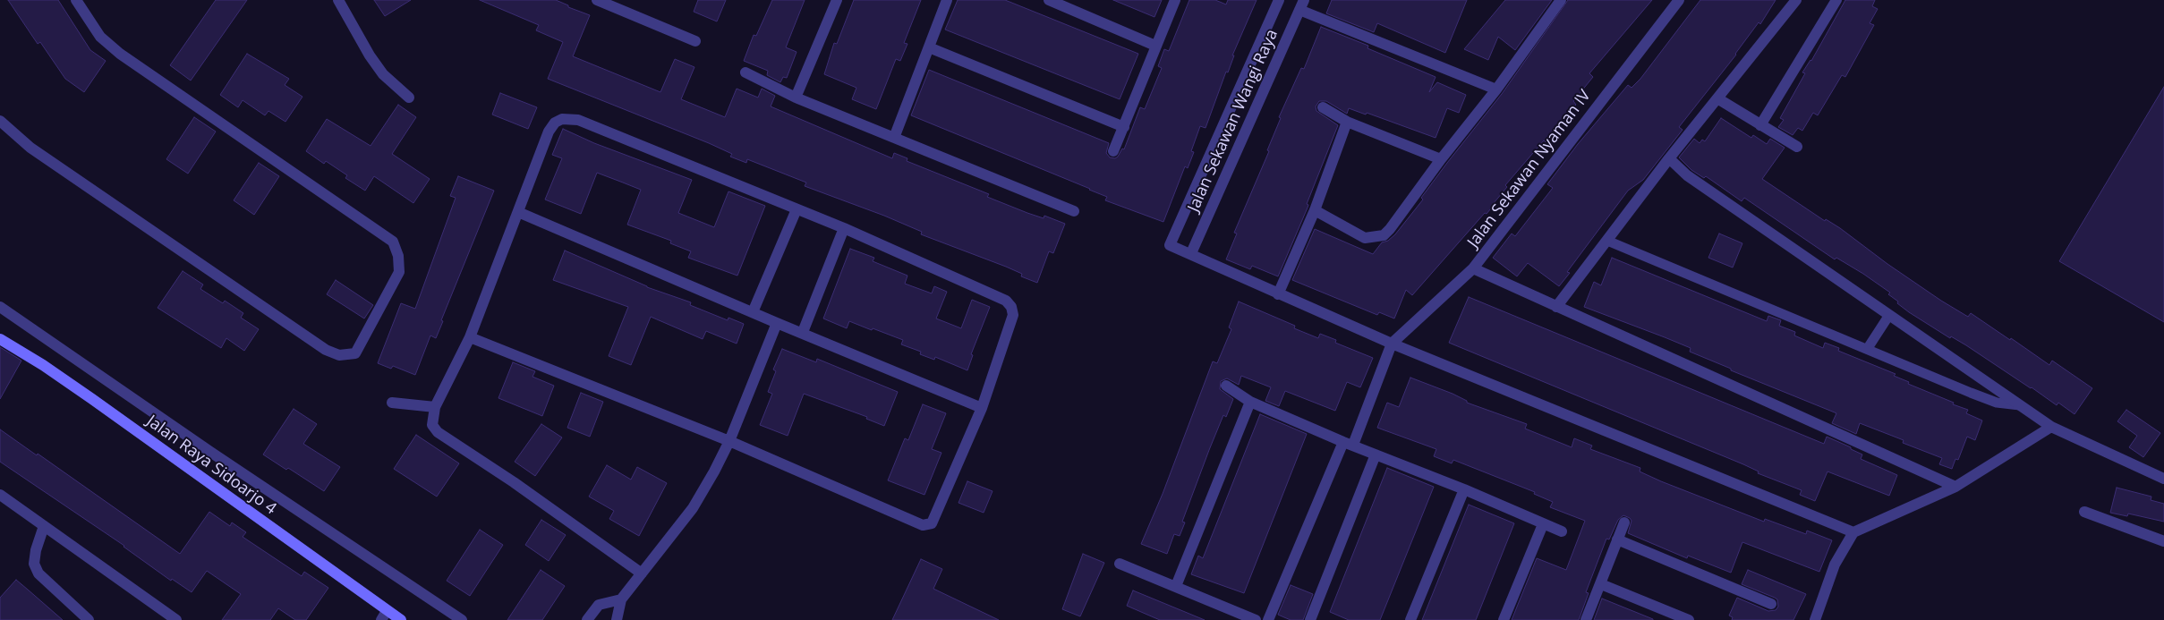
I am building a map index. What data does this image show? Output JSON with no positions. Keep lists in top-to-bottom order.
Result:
{
  "streets": {
    "street": ["Jalan Sekawan Wangi Raya", "Jalan Sekawan Nyaman IV", "Jalan Raya Sidoarjo 4"]
  }
}
